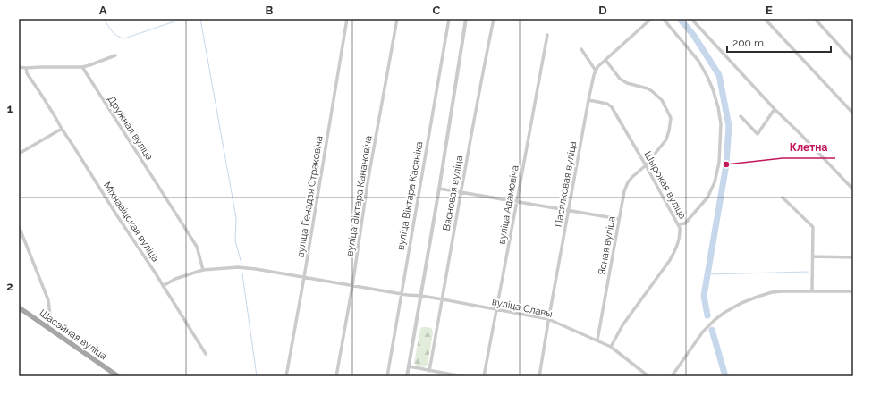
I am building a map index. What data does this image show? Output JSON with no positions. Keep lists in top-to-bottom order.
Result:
{
  "streets": {
    "main road": ["Шасэйная вуліца"],
    "street": [
      "Дружная вуліца",
      "Пасялковая вуліца",
      "Шырокая вуліца",
      "Вясновая вуліца",
      "вуліца Віктара Канановіча",
      "вуліца Віктара Касяніка",
      "вуліца Генадзя Страковіча",
      "вуліца Адамовіча",
      "Міхнавіцская вуліца",
      "Ясная вуліца",
      "вуліца Славы"
    ]
  },
  "crossings": [
    ["Дружная вуліца", "вуліца Славы"],
    ["Пасялковая вуліца", "Шырокая вуліца"],
    ["Пасялковая вуліца", "вуліца Славы"],
    ["Шырокая вуліца", "Ясная вуліца"],
    ["Шырокая вуліца", "вуліца Славы"],
    ["Вясновая вуліца", "вуліца Славы"],
    ["вуліца Віктара Канановіча", "вуліца Славы"],
    ["вуліца Віктара Касяніка", "вуліца Славы"],
    ["вуліца Генадзя Страковіча", "вуліца Славы"],
    ["вуліца Адамовіча", "вуліца Славы"],
    ["Ясная вуліца", "вуліца Славы"]
  ],
  "places": ["Клетна"],
  "scale_bar": "200 m",
  "grid": {
    "columns": [
      "A",
      "B",
      "C",
      "D",
      "E"
    ],
    "rows": ["1", "2"]
  }
}
